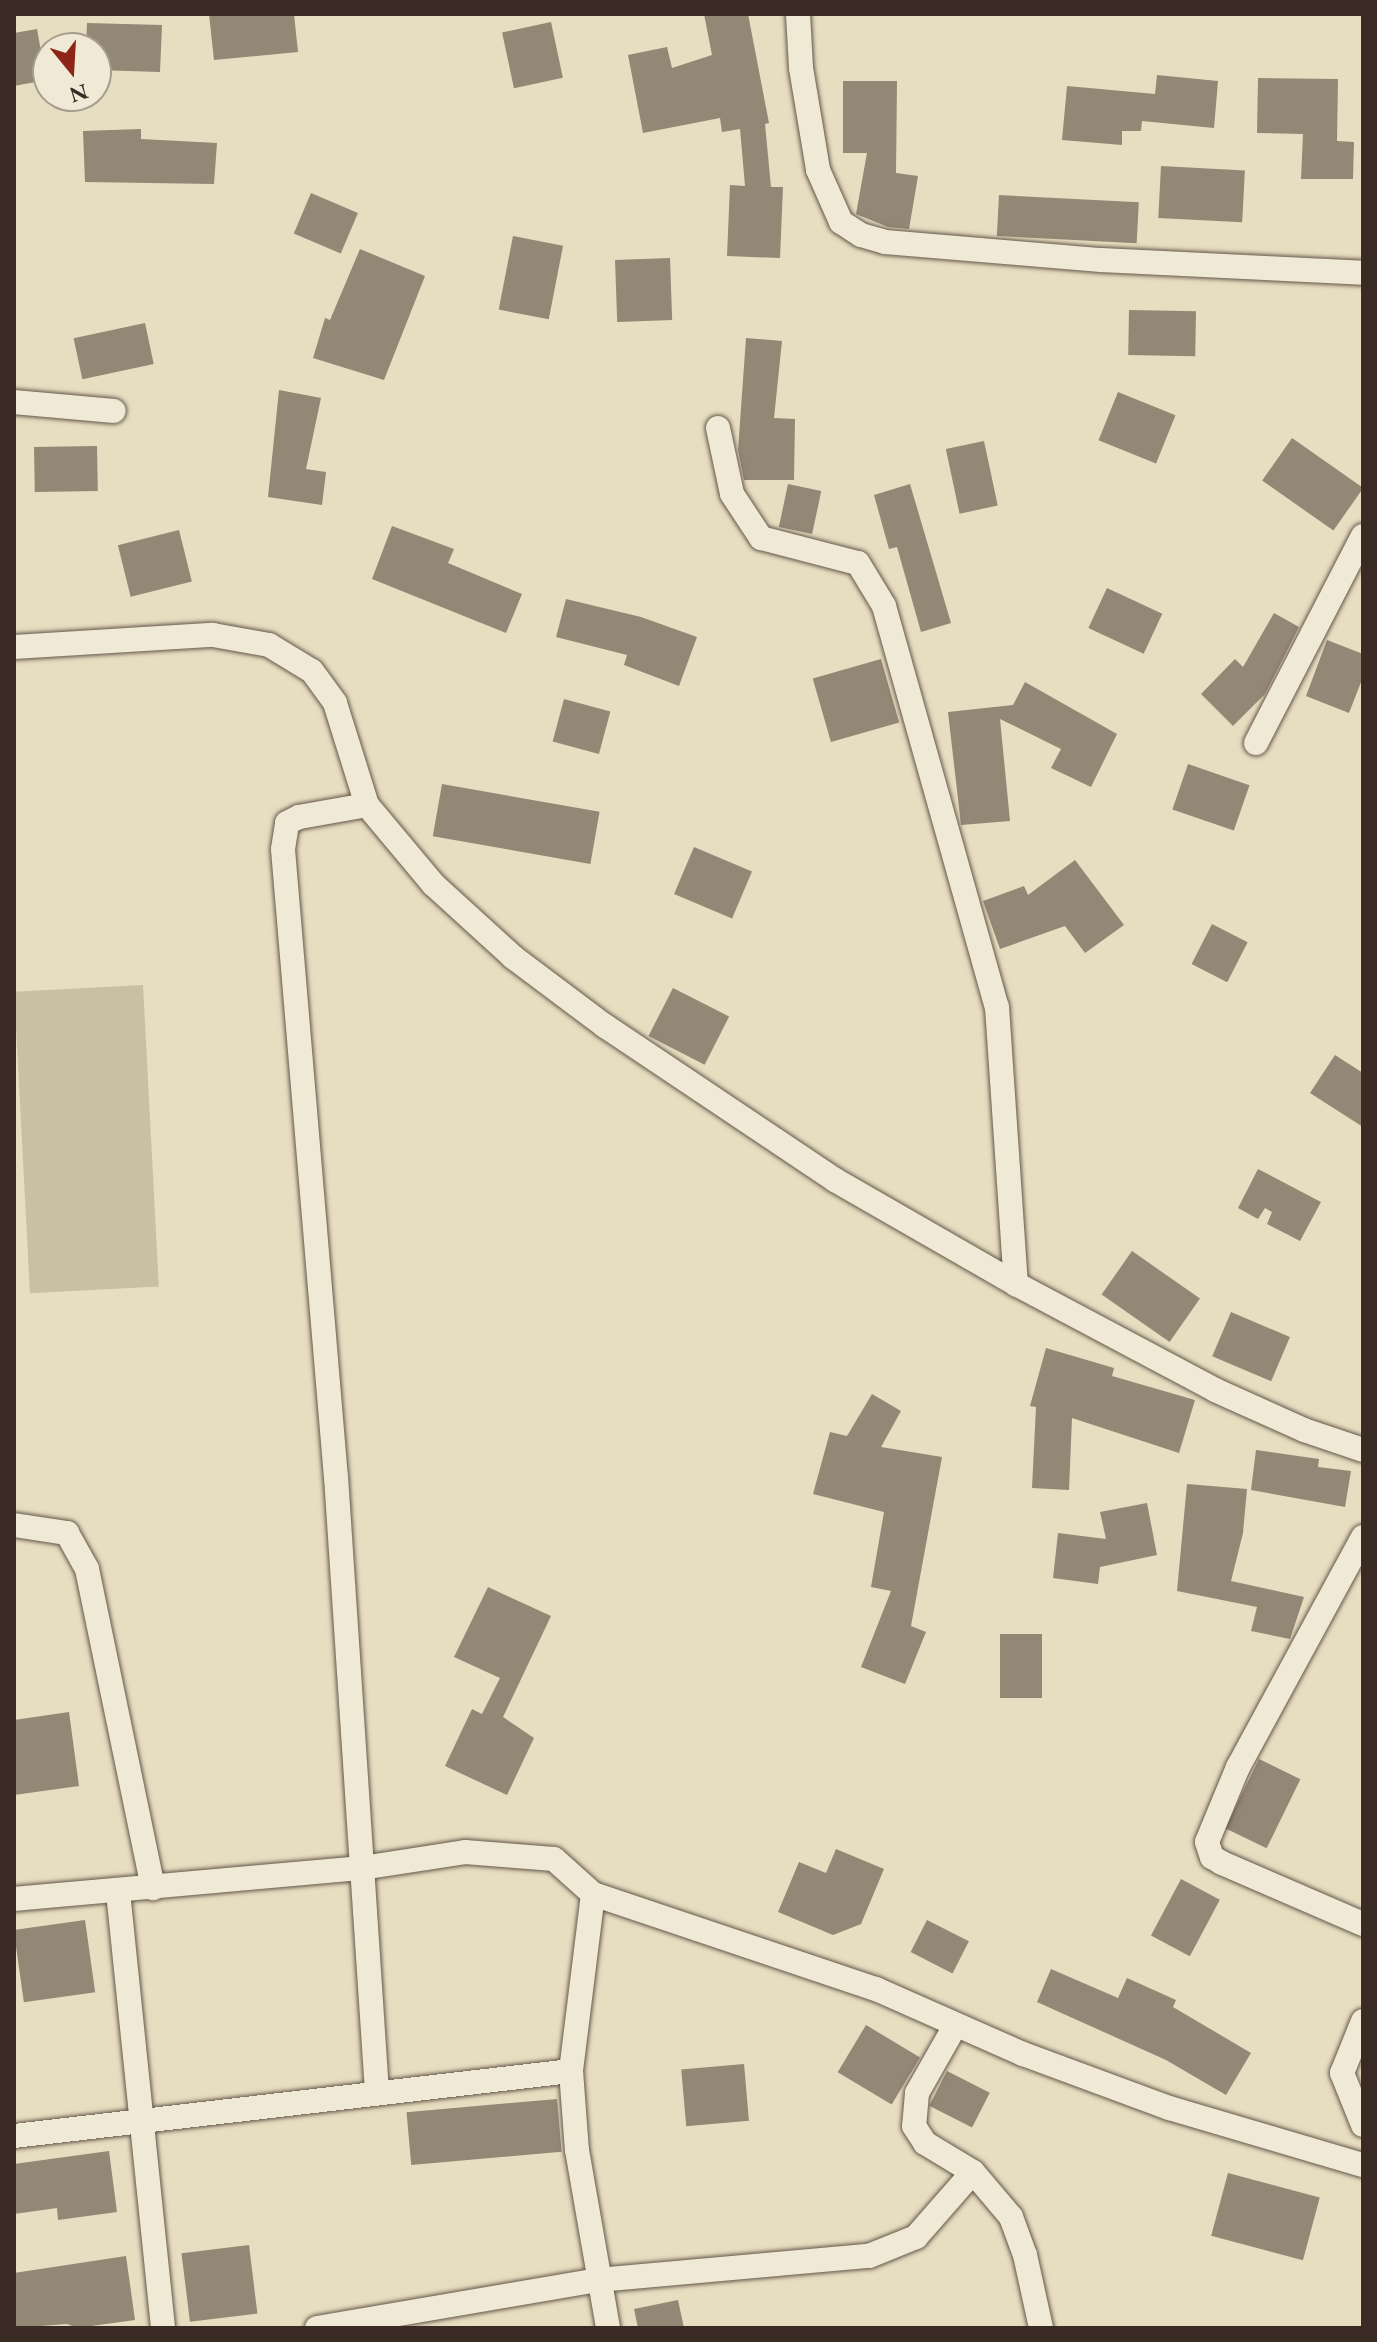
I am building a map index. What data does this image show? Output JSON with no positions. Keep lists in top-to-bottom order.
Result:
{
  "north": "bottom"
}
